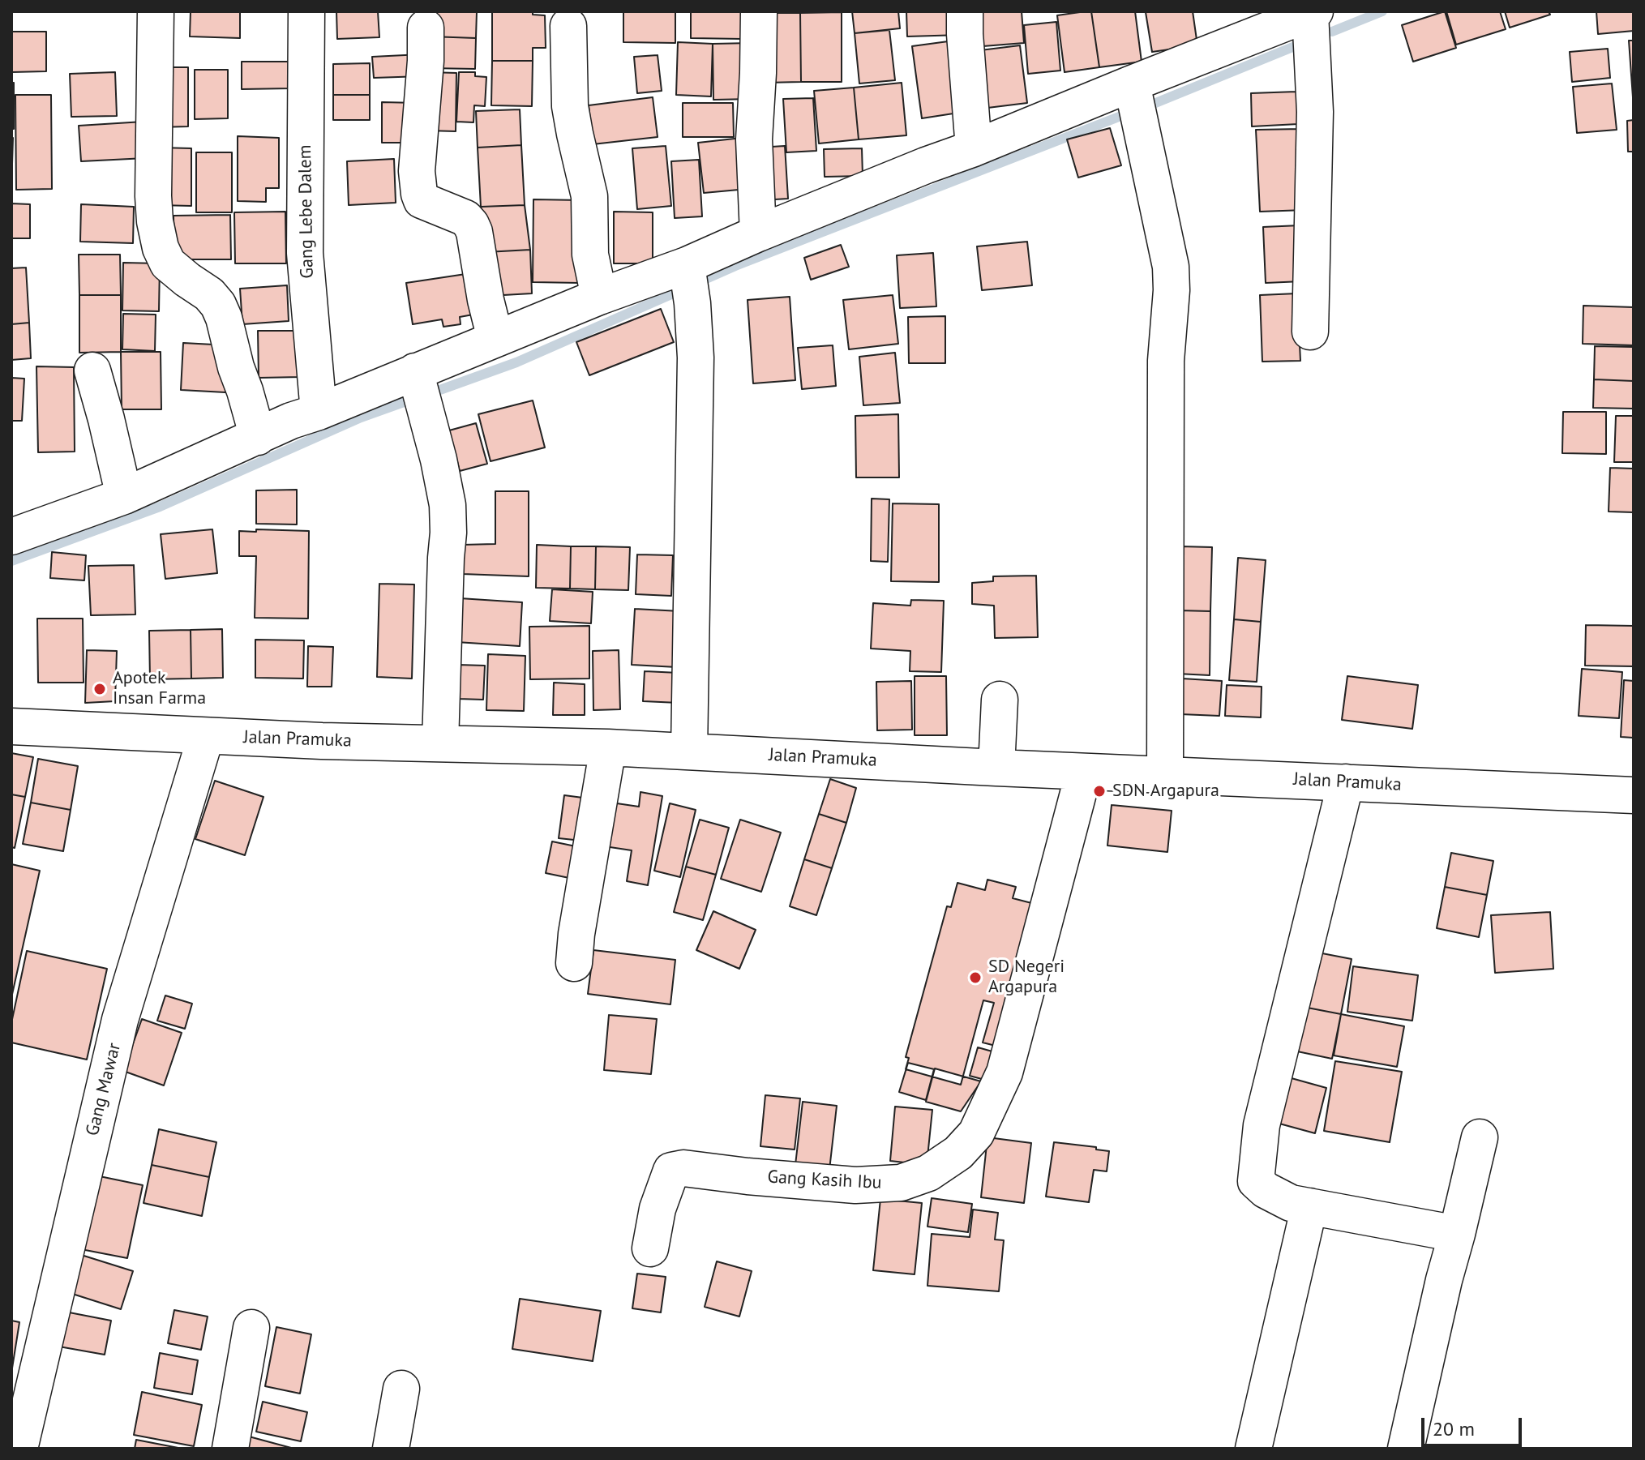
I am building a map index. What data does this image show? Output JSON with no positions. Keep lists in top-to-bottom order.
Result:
{
  "streets": {
    "street": [
      "Gang Lebe Dalem",
      "Jalan Pramuka",
      "Gang Mawar",
      "Gang Kasih Ibu"
    ]
  },
  "crossings": [
    ["Jalan Pramuka", "Gang Mawar"],
    ["Jalan Pramuka", "Gang Kasih Ibu"]
  ],
  "places": ["Apotek Insan Farma", "SDN Argapura", "SD Negeri Argapura"],
  "scale_bar": "20 m"
}
